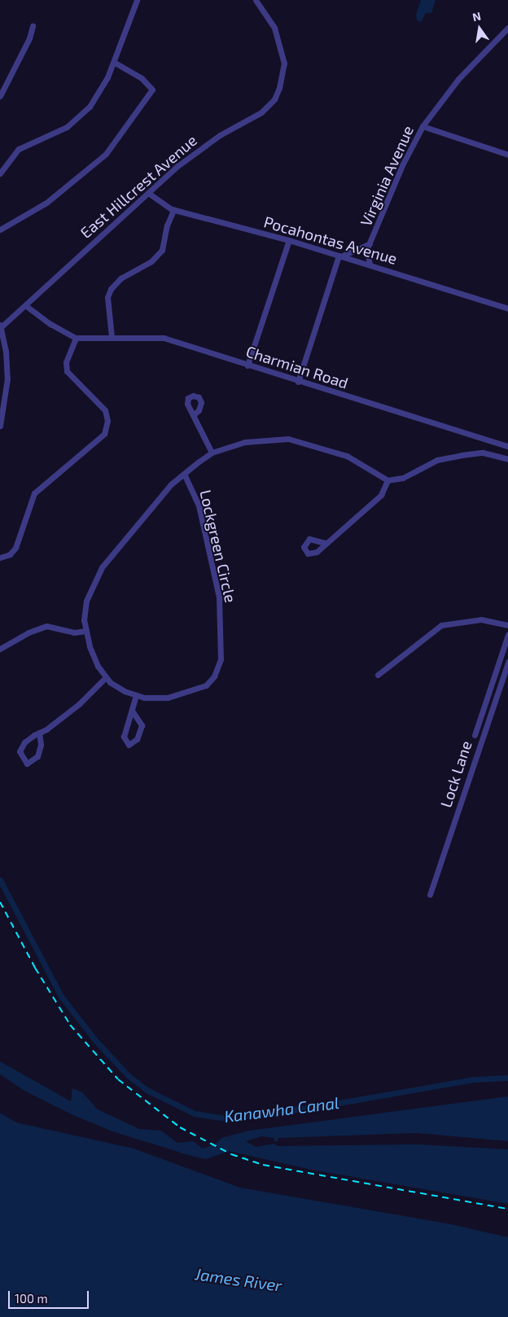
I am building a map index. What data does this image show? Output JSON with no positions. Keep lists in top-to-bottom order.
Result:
{
  "streets": {
    "street": [
      "Virginia Avenue",
      "East Hillcrest Avenue",
      "Pocahontas Avenue",
      "Charmian Road",
      "Lockgreen Circle",
      "Lock Lane"
    ]
  },
  "crossings": [
    ["Virginia Avenue", "Pocahontas Avenue"],
    ["East Hillcrest Avenue", "Pocahontas Avenue"]
  ],
  "water": ["Kanawha Canal", "James River"],
  "scale_bar": "100 m",
  "north": "top"
}
